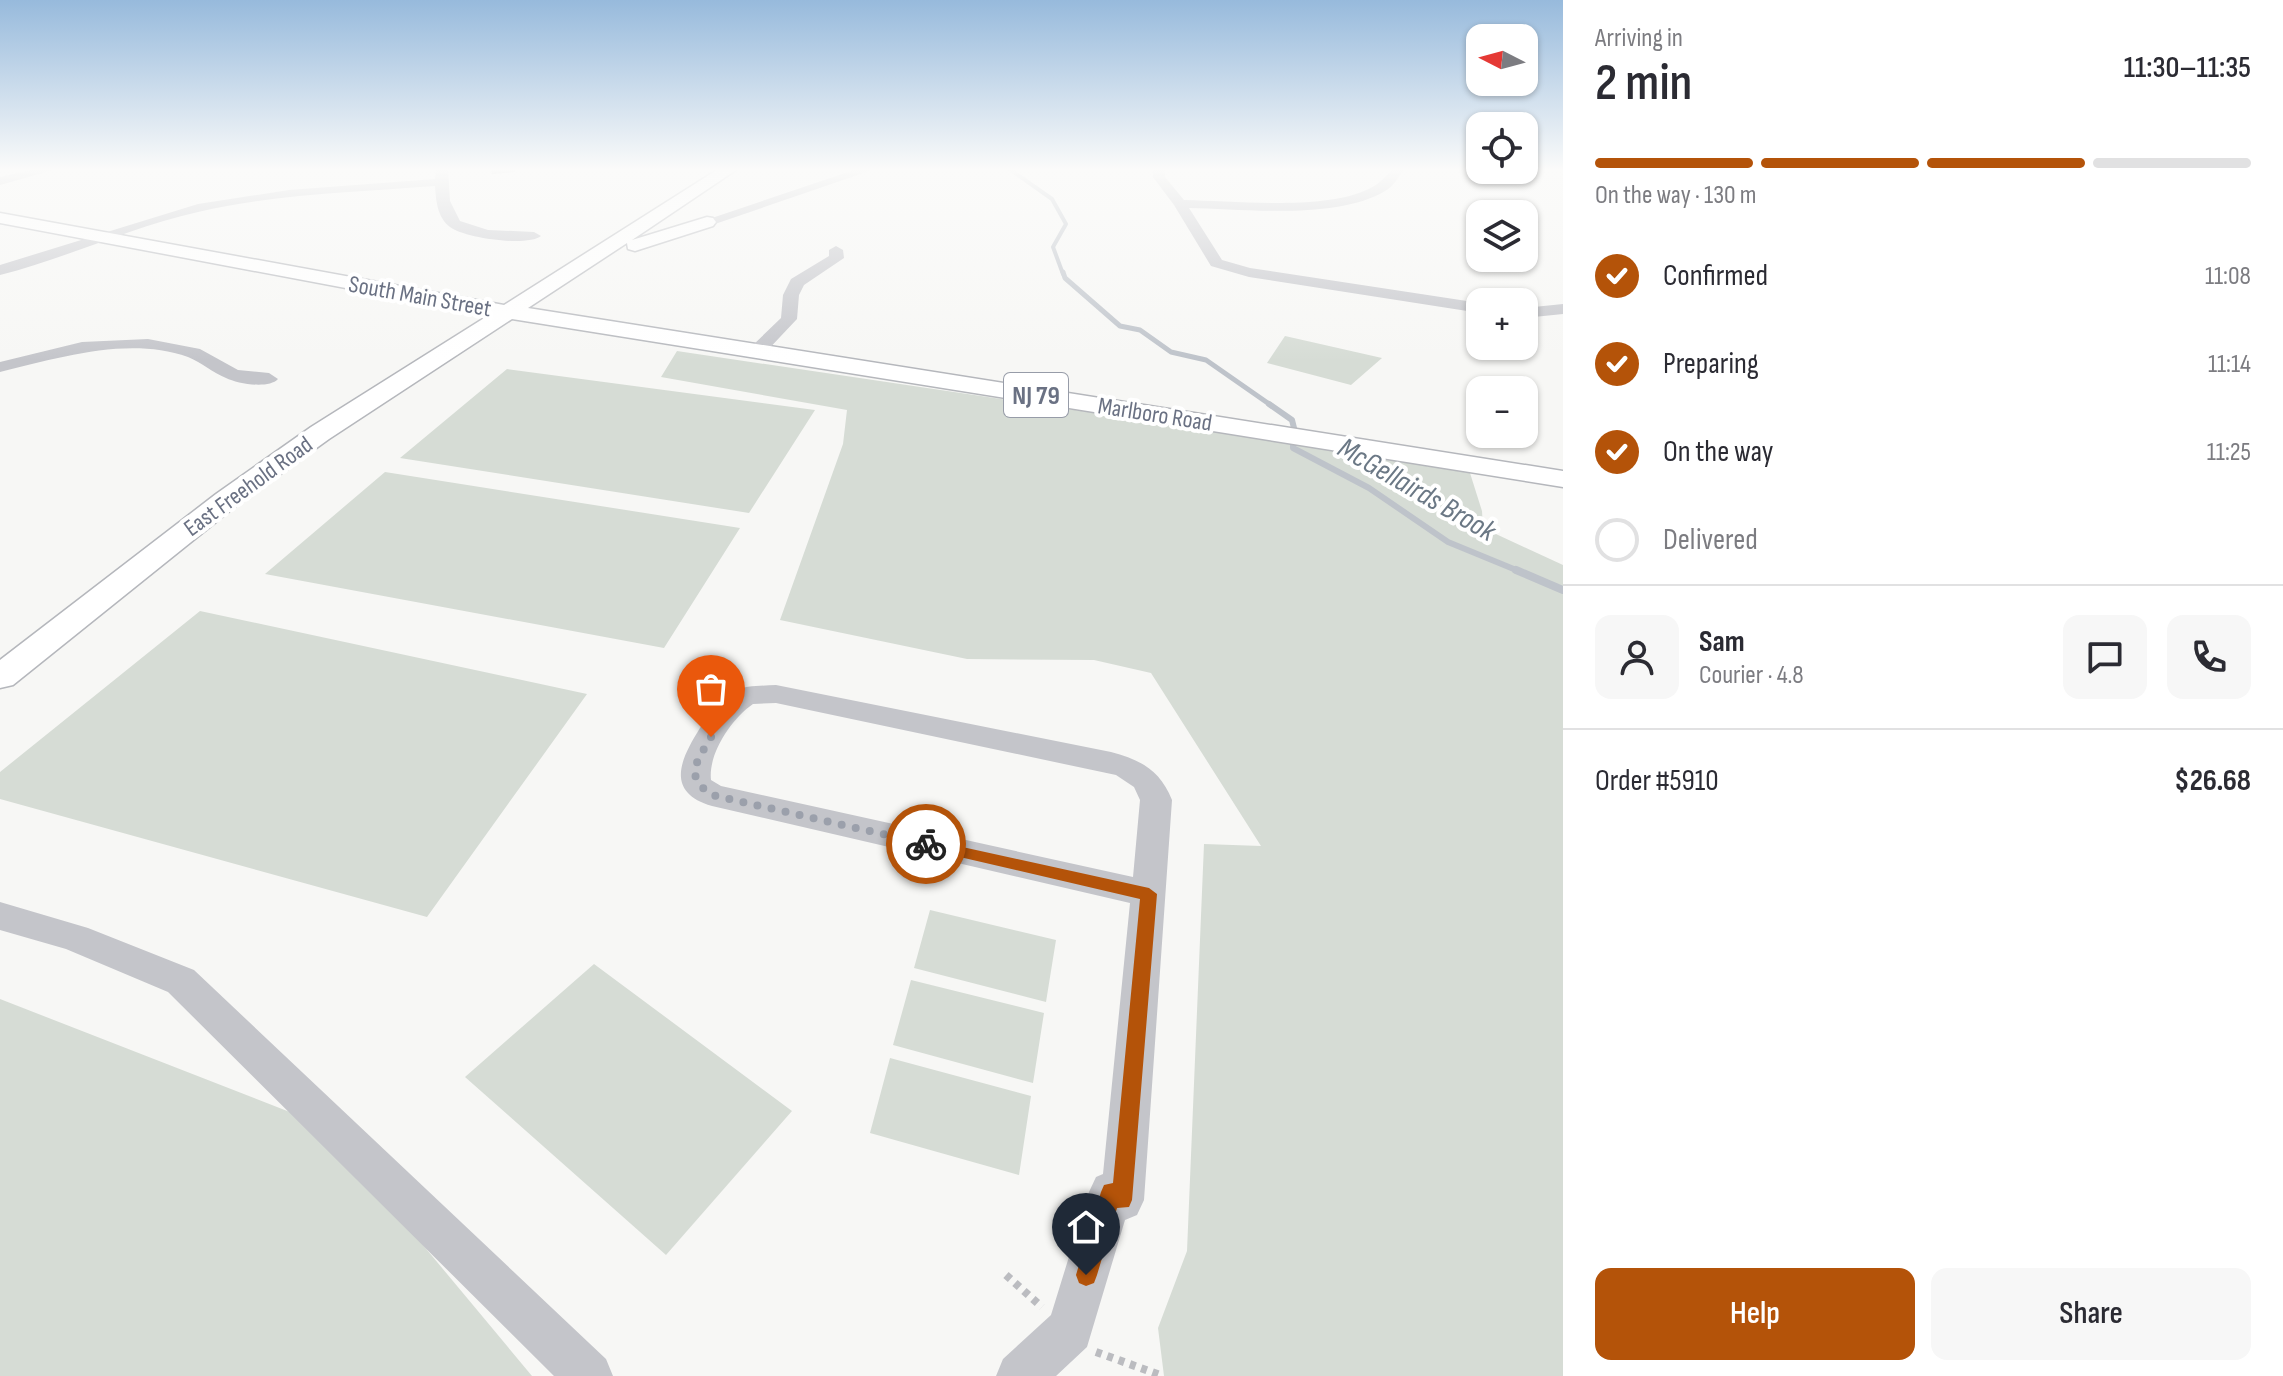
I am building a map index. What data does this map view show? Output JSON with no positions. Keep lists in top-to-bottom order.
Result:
{
  "streets": {
    "main road": [
      "South Main Street",
      "NJ 79",
      "Marlboro Road",
      "East Freehold Road"
    ]
  },
  "crossings": [
    ["South Main Street", "Marlboro Road"],
    ["South Main Street", "East Freehold Road"],
    ["Marlboro Road", "East Freehold Road"]
  ],
  "water": ["McGellairds Brook"],
  "north": "left",
  "page": {
    "heading": ["2 min", "Arriving in", "11:30–11:35"],
    "panel": [
      "Sam",
      "Courier · 4.8",
      "Order #5910",
      "$26.68"
    ],
    "map_buttons": ["+", "−"],
    "bar": "On the way · 130 m",
    "list": [
      ["Confirmed", "11:08"],
      ["Preparing", "11:14"],
      ["On the way", "11:25"],
      "Delivered"
    ],
    "buttons": ["Help", "Share"]
  }
}
